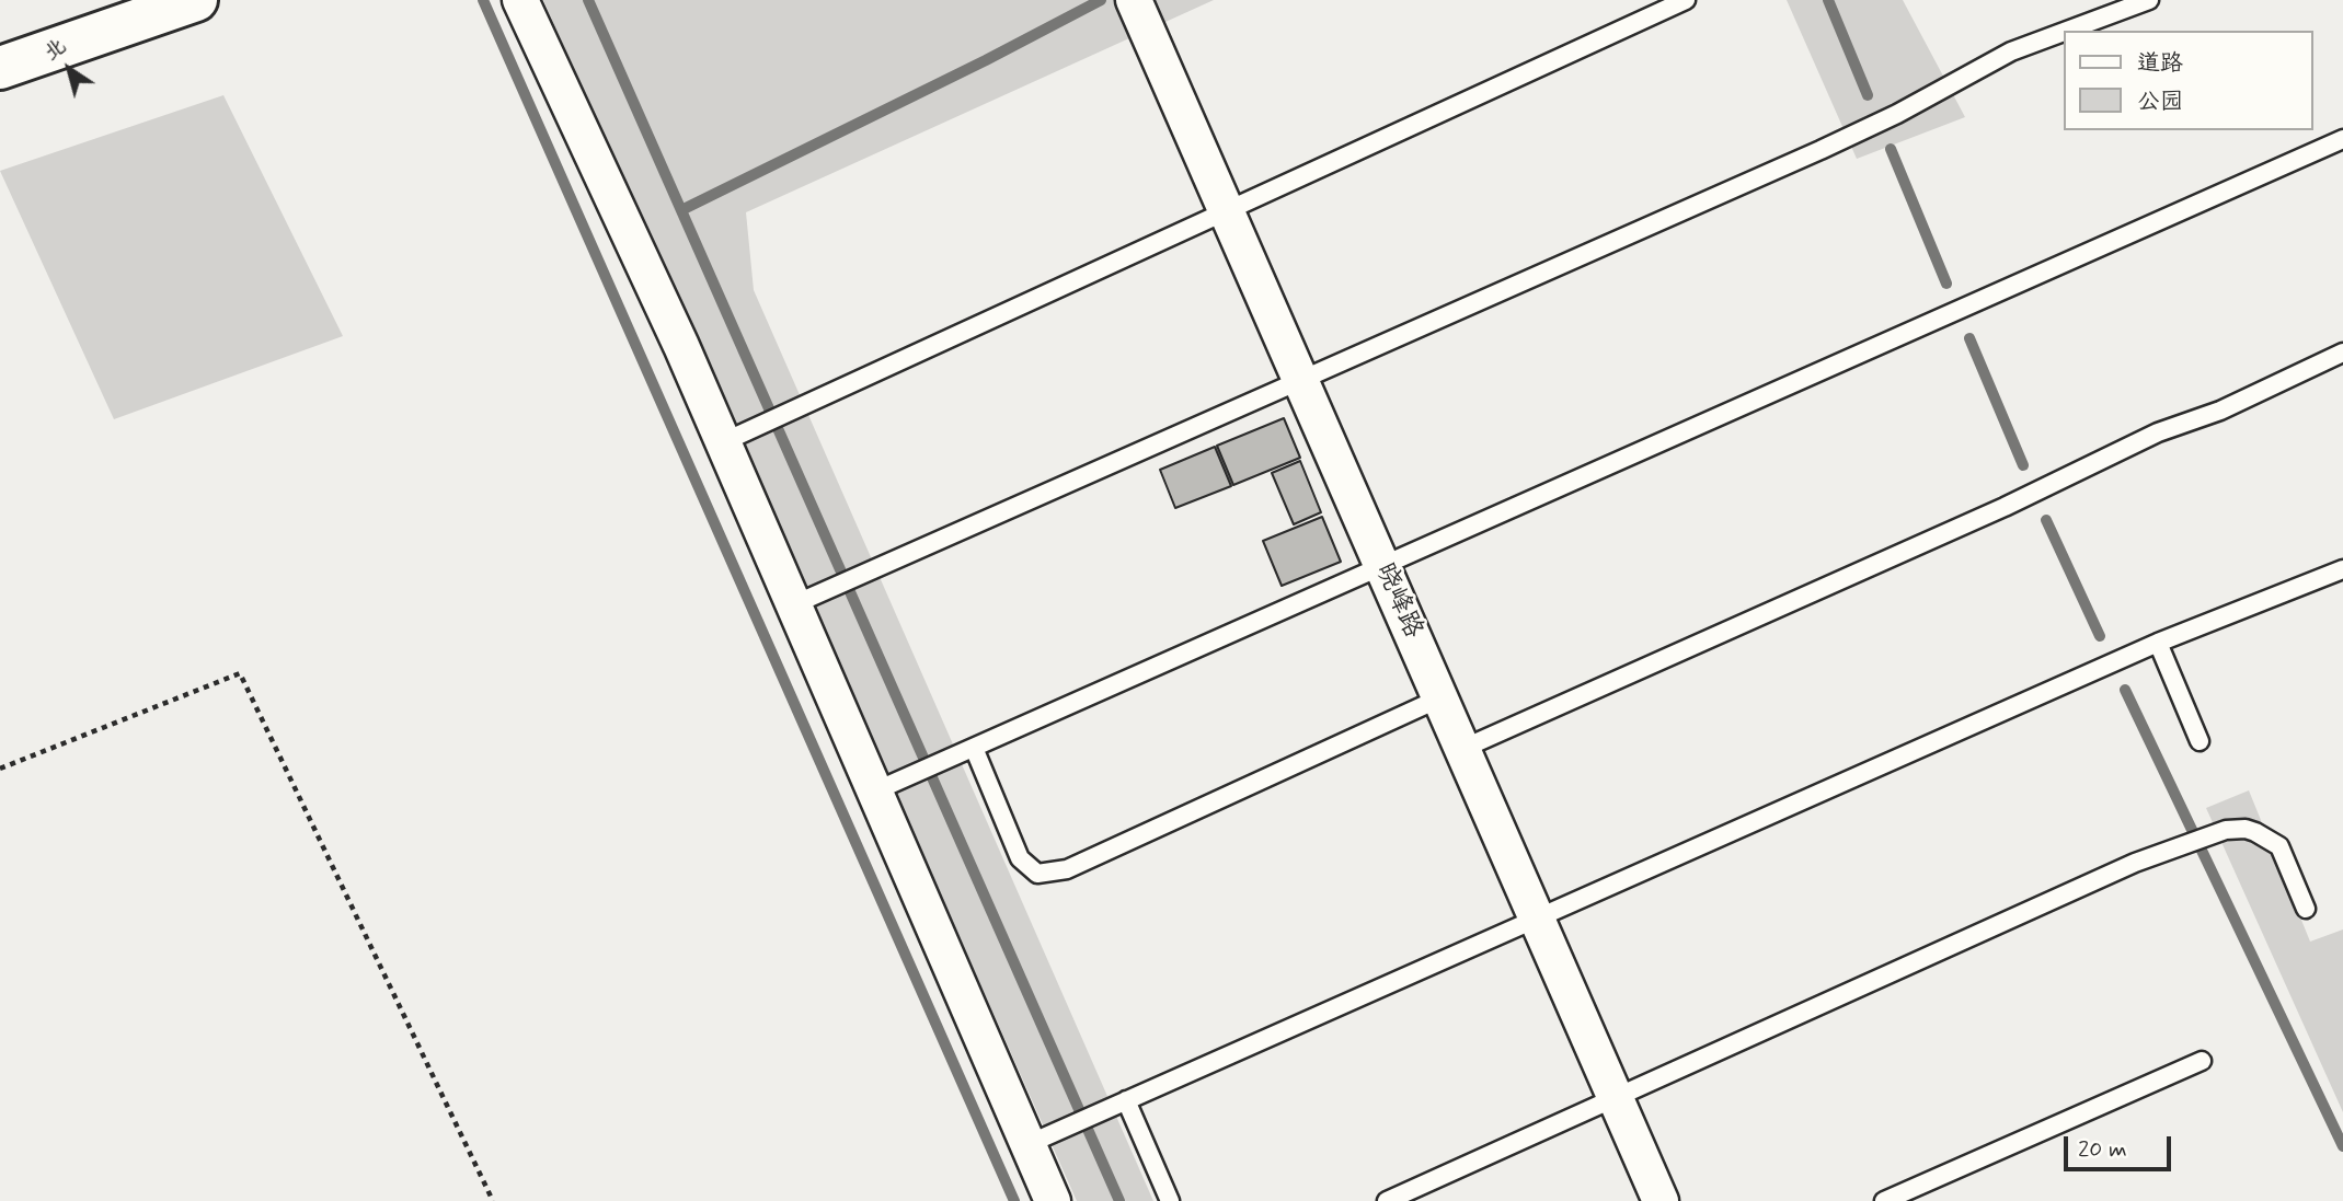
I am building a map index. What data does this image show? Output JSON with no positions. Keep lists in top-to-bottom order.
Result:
{
  "streets": {
    "street": ["晓峰路"]
  },
  "legend": ["道路", "公园"],
  "scale_bar": "20 m",
  "north": "top left"
}
